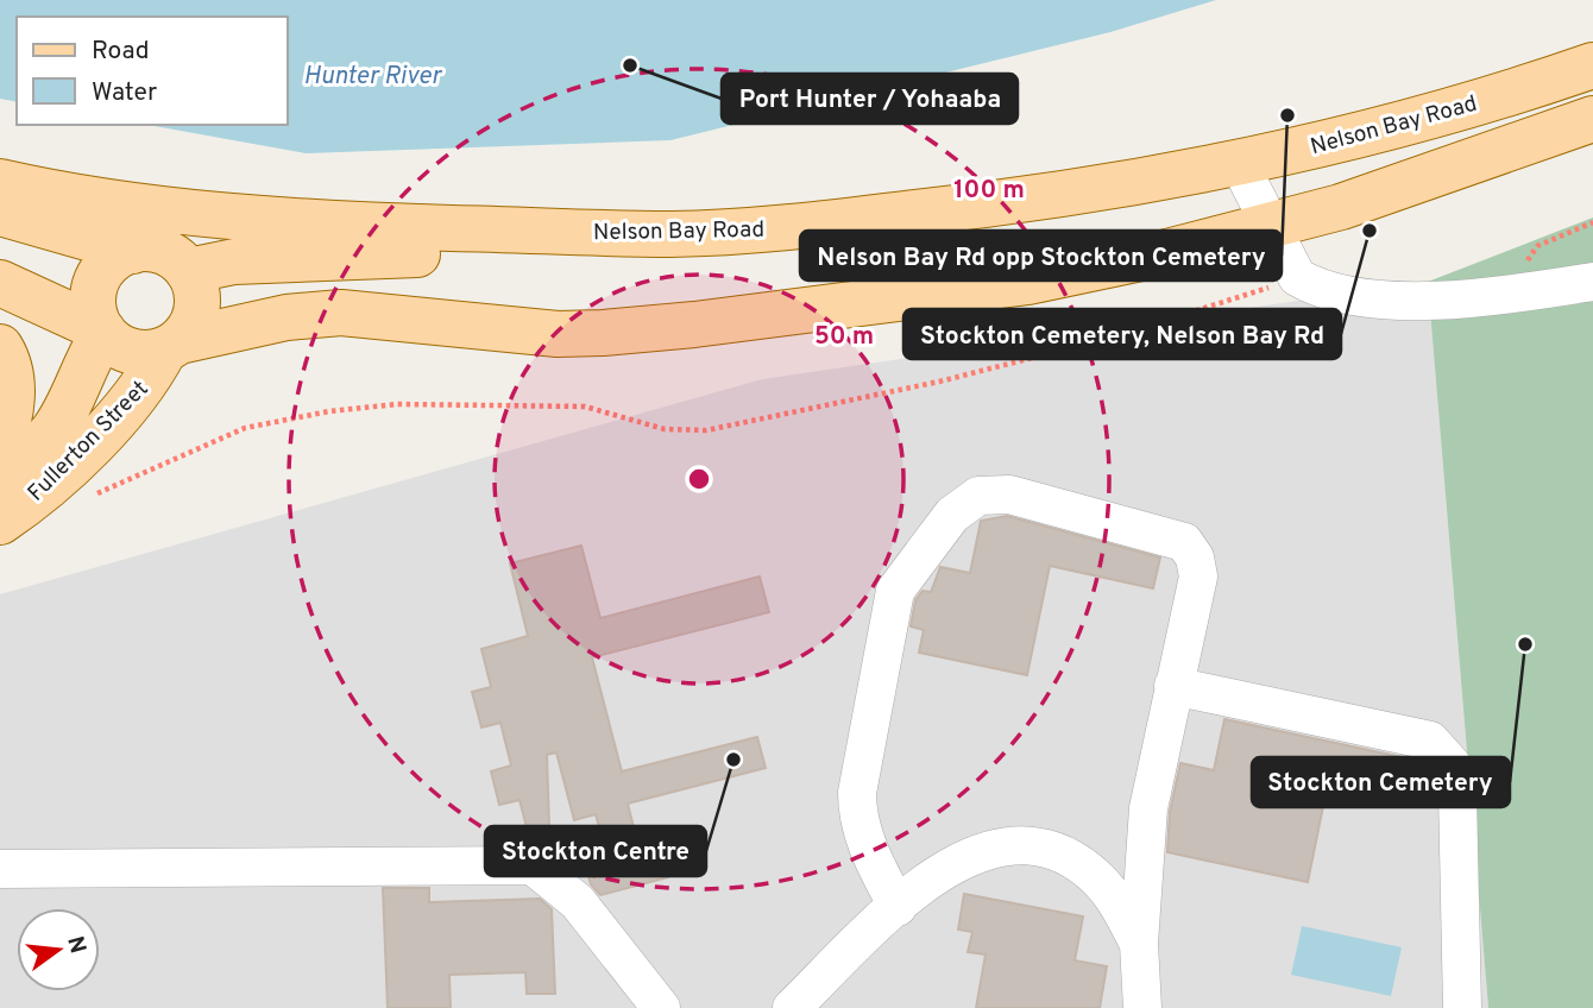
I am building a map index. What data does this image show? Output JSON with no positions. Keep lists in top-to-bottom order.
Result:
{
  "streets": {
    "main road": ["Nelson Bay Road", "Fullerton Street"]
  },
  "water": ["Hunter River"],
  "places": [
    "Port Hunter / Yohaaba",
    "Nelson Bay Rd opp Stockton Cemetery",
    "Stockton Cemetery, Nelson Bay Rd",
    "Stockton Cemetery",
    "Stockton Centre"
  ],
  "legend": ["Road", "Water"],
  "north": "right",
  "rings": ["100 m", "50 m"]
}
